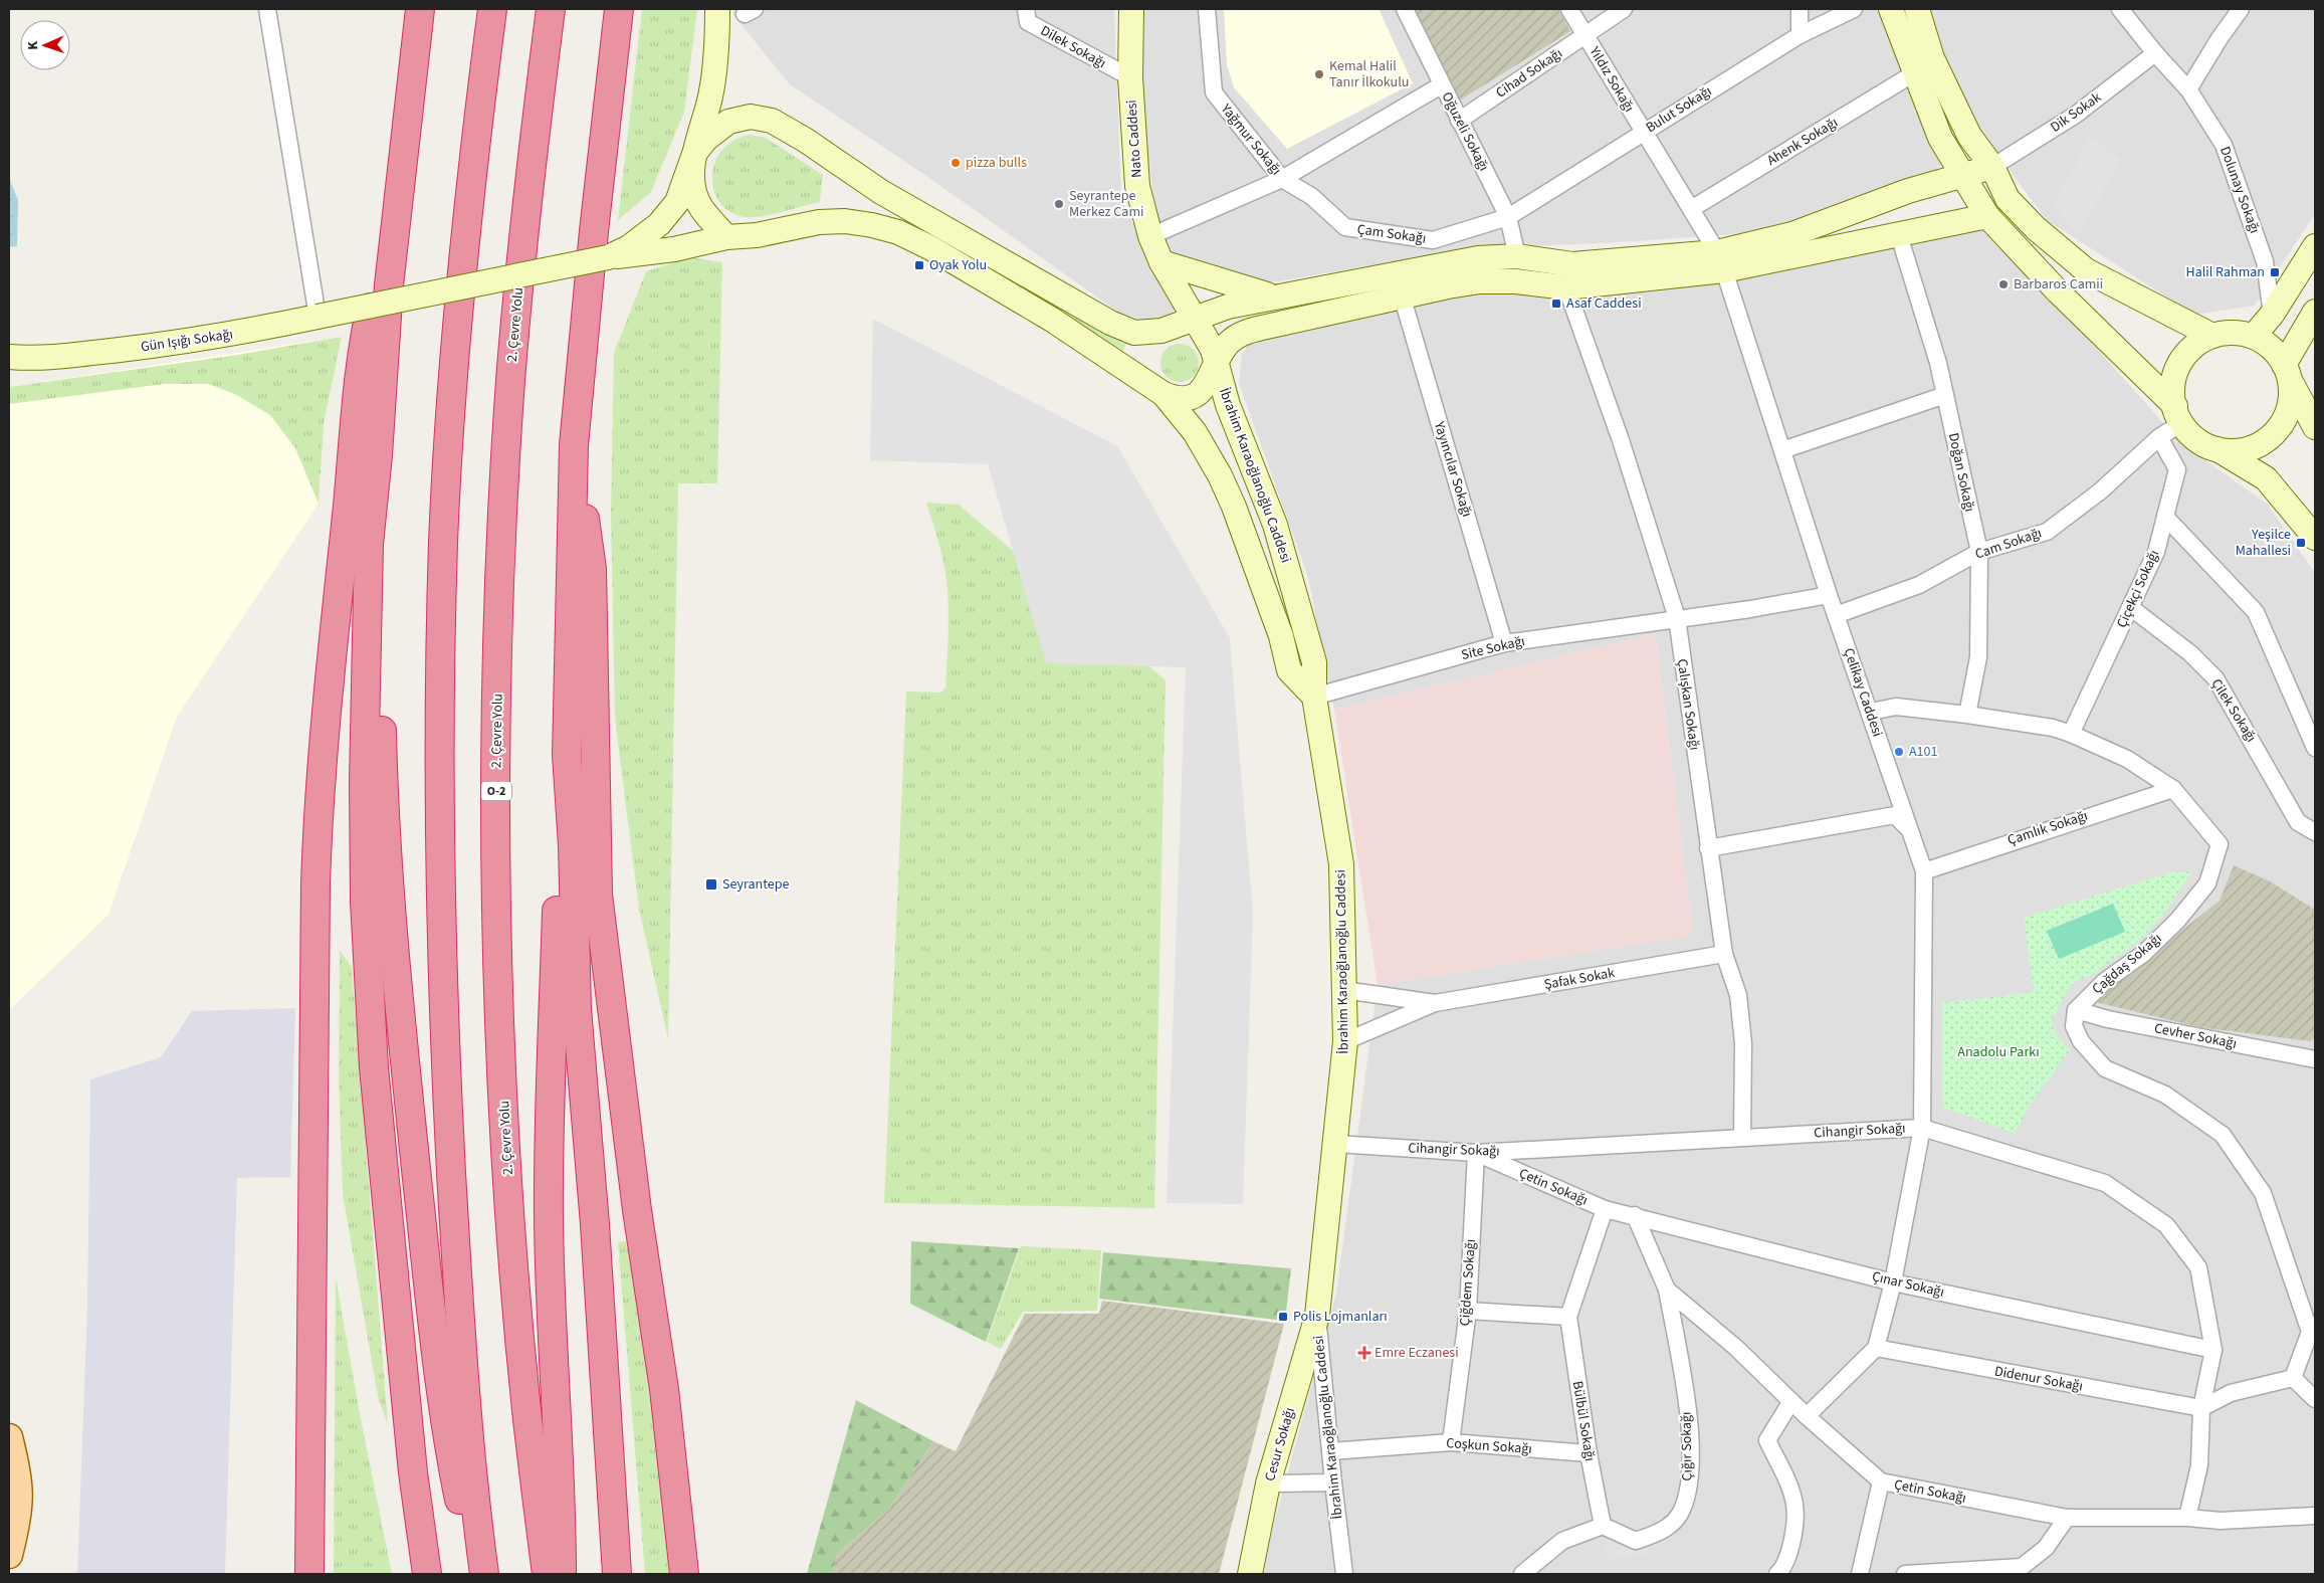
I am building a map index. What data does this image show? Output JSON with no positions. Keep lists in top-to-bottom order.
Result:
{
  "streets": {
    "highway": ["2. Çevre Yolu", "O-2"],
    "street": [
      "Dilek Sokağı",
      "Cihad Sokağı",
      "Yıldız Sokağı",
      "Bulut Sokağı",
      "Dik Sokak",
      "Oğuzeli Sokağı",
      "Nato Caddesi",
      "Yağmur Sokağı",
      "Ahenk Sokağı",
      "Dolunay Sokağı",
      "Çam Sokağı",
      "Gün Işığı Sokağı",
      "Yayıncılar Sokağı",
      "Doğan Sokağı",
      "İbrahim Karaoğlanoğlu Caddesi",
      "Cam Sokağı",
      "Çiçekçi Sokağı",
      "Site Sokağı",
      "Çelikay Caddesi",
      "Çalışkan Sokağı",
      "Çilek Sokağı",
      "Çamlık Sokağı",
      "Çağdaş Sokağı",
      "Şafak Sokak",
      "Cevher Sokağı",
      "Cihangir Sokağı",
      "Çetin Sokağı",
      "Çiğdem Sokağı",
      "Çınar Sokağı",
      "Didenur Sokağı",
      "Bülbül Sokağı",
      "Cesur Sokağı",
      "Coşkun Sokağı",
      "Çığır Sokağı"
    ]
  },
  "crossings": [
    ["Dilek Sokağı", "Nato Caddesi"],
    ["Cihad Sokağı", "Yıldız Sokağı"],
    ["Cihad Sokağı", "Oğuzeli Sokağı"],
    ["Yıldız Sokağı", "Bulut Sokağı"],
    ["Yıldız Sokağı", "Ahenk Sokağı"],
    ["Yıldız Sokağı", "Çelikay Caddesi"],
    ["Bulut Sokağı", "Oğuzeli Sokağı"],
    ["Bulut Sokağı", "Çam Sokağı"],
    ["Dik Sokak", "Dolunay Sokağı"],
    ["Oğuzeli Sokağı", "Yağmur Sokağı"],
    ["Oğuzeli Sokağı", "Çam Sokağı"],
    ["Nato Caddesi", "İbrahim Karaoğlanoğlu Caddesi"],
    ["Yağmur Sokağı", "Çam Sokağı"],
    ["Yayıncılar Sokağı", "Site Sokağı"],
    ["Doğan Sokağı", "Cam Sokağı"],
    ["Doğan Sokağı", "Çağdaş Sokağı"],
    ["İbrahim Karaoğlanoğlu Caddesi", "Site Sokağı"],
    ["İbrahim Karaoğlanoğlu Caddesi", "Cihangir Sokağı"],
    ["İbrahim Karaoğlanoğlu Caddesi", "Cesur Sokağı"],
    ["İbrahim Karaoğlanoğlu Caddesi", "Coşkun Sokağı"],
    ["Cam Sokağı", "Çiçekçi Sokağı"],
    ["Cam Sokağı", "Çelikay Caddesi"],
    ["Çiçekçi Sokağı", "Çilek Sokağı"],
    ["Çiçekçi Sokağı", "Çağdaş Sokağı"],
    ["Site Sokağı", "Çalışkan Sokağı"],
    ["Çelikay Caddesi", "Çamlık Sokağı"],
    ["Çelikay Caddesi", "Çağdaş Sokağı"],
    ["Çelikay Caddesi", "Cihangir Sokağı"],
    ["Çelikay Caddesi", "Çınar Sokağı"],
    ["Çelikay Caddesi", "Didenur Sokağı"],
    ["Çalışkan Sokağı", "Şafak Sokak"],
    ["Çalışkan Sokağı", "Cihangir Sokağı"],
    ["Çamlık Sokağı", "Çağdaş Sokağı"],
    ["Çağdaş Sokağı", "Cevher Sokağı"],
    ["Cihangir Sokağı", "Çetin Sokağı"],
    ["Cihangir Sokağı", "Çiğdem Sokağı"],
    ["Cihangir Sokağı", "Çınar Sokağı"],
    ["Cihangir Sokağı", "Didenur Sokağı"],
    ["Çetin Sokağı", "Çiğdem Sokağı"],
    ["Çetin Sokağı", "Çınar Sokağı"],
    ["Çetin Sokağı", "Bülbül Sokağı"],
    ["Çetin Sokağı", "Çığır Sokağı"],
    ["Çiğdem Sokağı", "Coşkun Sokağı"],
    ["Çınar Sokağı", "Bülbül Sokağı"],
    ["Bülbül Sokağı", "Coşkun Sokağı"],
    ["Bülbül Sokağı", "Çığır Sokağı"]
  ],
  "parks": ["Anadolu Parkı"],
  "places": {
    "other": [
      "Kemal Halil Tanır İlkokulu",
      "pizza bulls",
      "Seyrantepe Merkez Cami",
      "Barbaros Camii",
      "A101"
    ],
    "transit": [
      "Oyak Yolu",
      "Halil Rahman",
      "Asaf Caddesi",
      "Yeşilce Mahallesi",
      "Seyrantepe",
      "Polis Lojmanları"
    ],
    "health": ["Emre Eczanesi"]
  },
  "north": "left"
}
